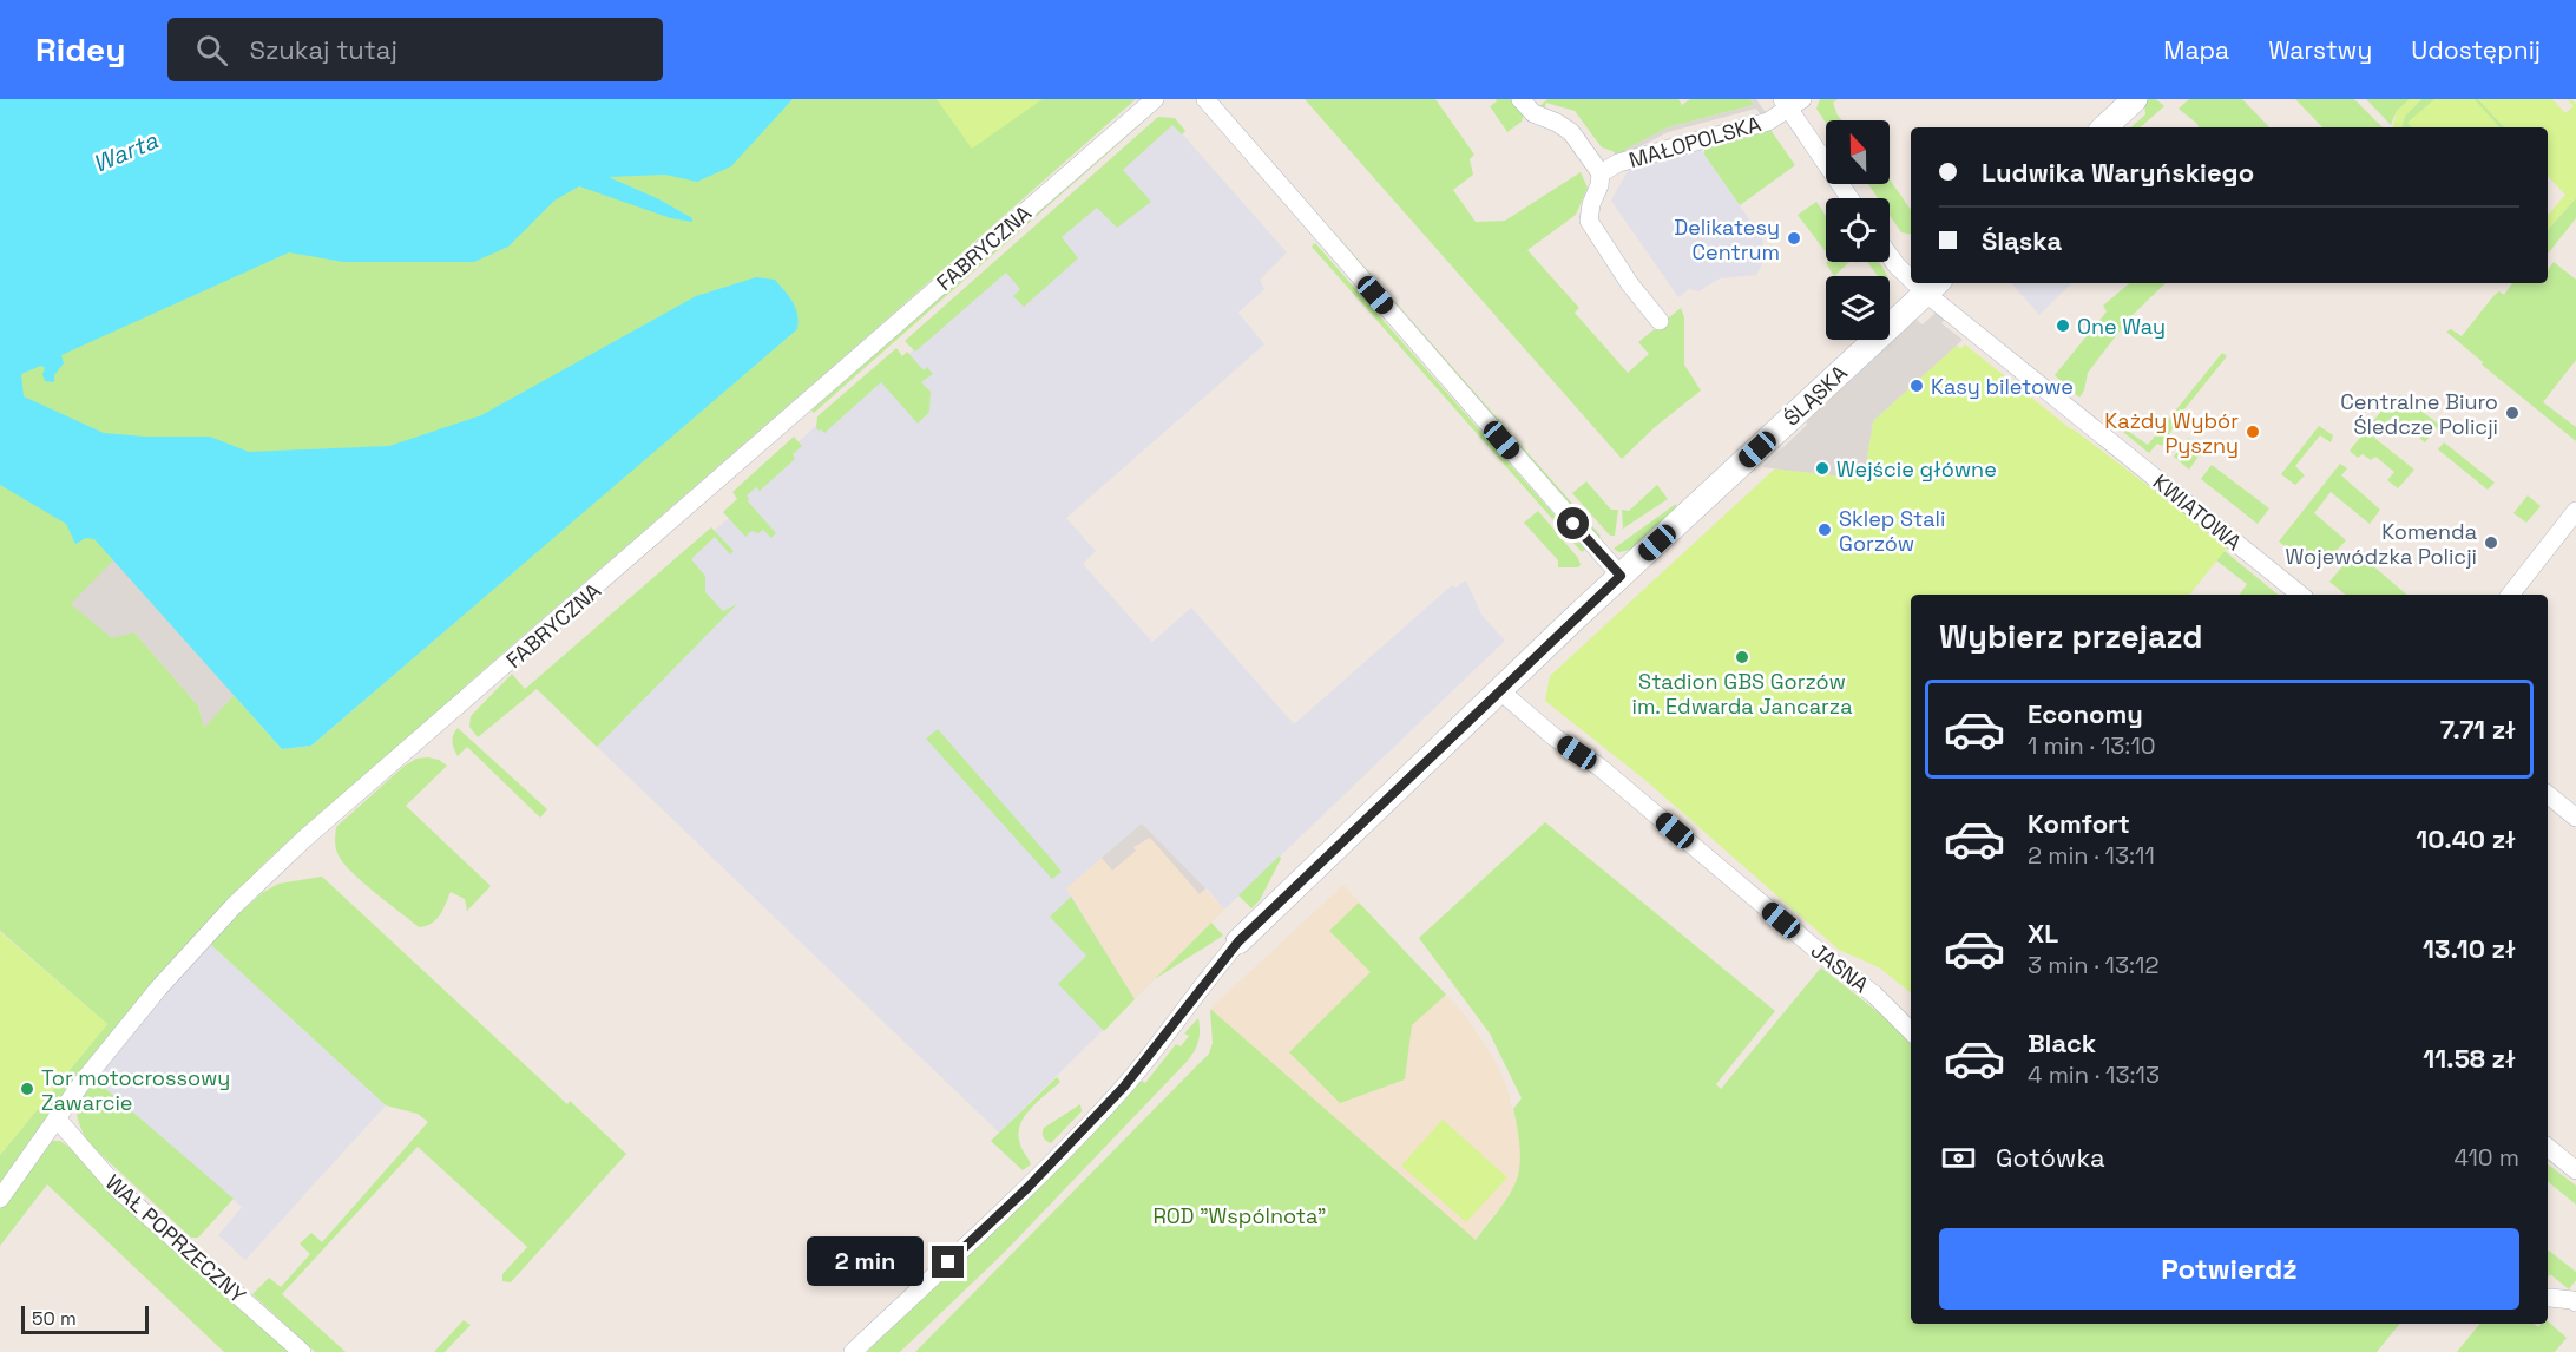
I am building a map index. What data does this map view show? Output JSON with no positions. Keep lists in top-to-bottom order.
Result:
{
  "streets": {
    "street": [
      "MAŁOPOLSKA",
      "FABRYCZNA",
      "ŚLĄSKA",
      "KWIATOWA",
      "JASNA",
      "WAŁ POPRZECZNY"
    ]
  },
  "crossings": [
    ["FABRYCZNA", "WAŁ POPRZECZNY"],
    ["ŚLĄSKA", "KWIATOWA"],
    ["ŚLĄSKA", "JASNA"]
  ],
  "water": ["Warta"],
  "parks": ["ROD \"Wspólnota\""],
  "places": [
    "Delikatesy Centrum",
    "One Way",
    "Kasy biletowe",
    "Centralne Biuro Śledcze Policji",
    "Każdy Wybór Pyszny",
    "Wejście główne",
    "Sklep Stali Gorzów",
    "Komenda Wojewódzka Policji",
    "Stadion GBS Gorzów im. Edwarda Jancarza",
    "Tor motocrossowy Zawarcie"
  ],
  "scale_bar": "50 m",
  "north": "top",
  "page": {
    "header": "Ridey",
    "search": "Szukaj tutaj",
    "nav": ["Mapa", "Warstwy", "Udostępnij"],
    "banner": ["Ludwika Waryńskiego", "Śląska"],
    "heading": "Wybierz przejazd",
    "list": [
      {
        "name": "Economy",
        "note": "1 min · 13:10",
        "value": "7.71 zł"
      },
      {
        "name": "Komfort",
        "note": "2 min · 13:11",
        "value": "10.40 zł"
      },
      {
        "name": "XL",
        "note": "3 min · 13:12",
        "value": "13.10 zł"
      },
      {
        "name": "Black",
        "note": "4 min · 13:13",
        "value": "11.58 zł"
      }
    ],
    "pay": ["Gotówka", "410 m"],
    "buttons": "Potwierdź",
    "bubble": "2 min",
    "scale": "50 m"
  }
}
